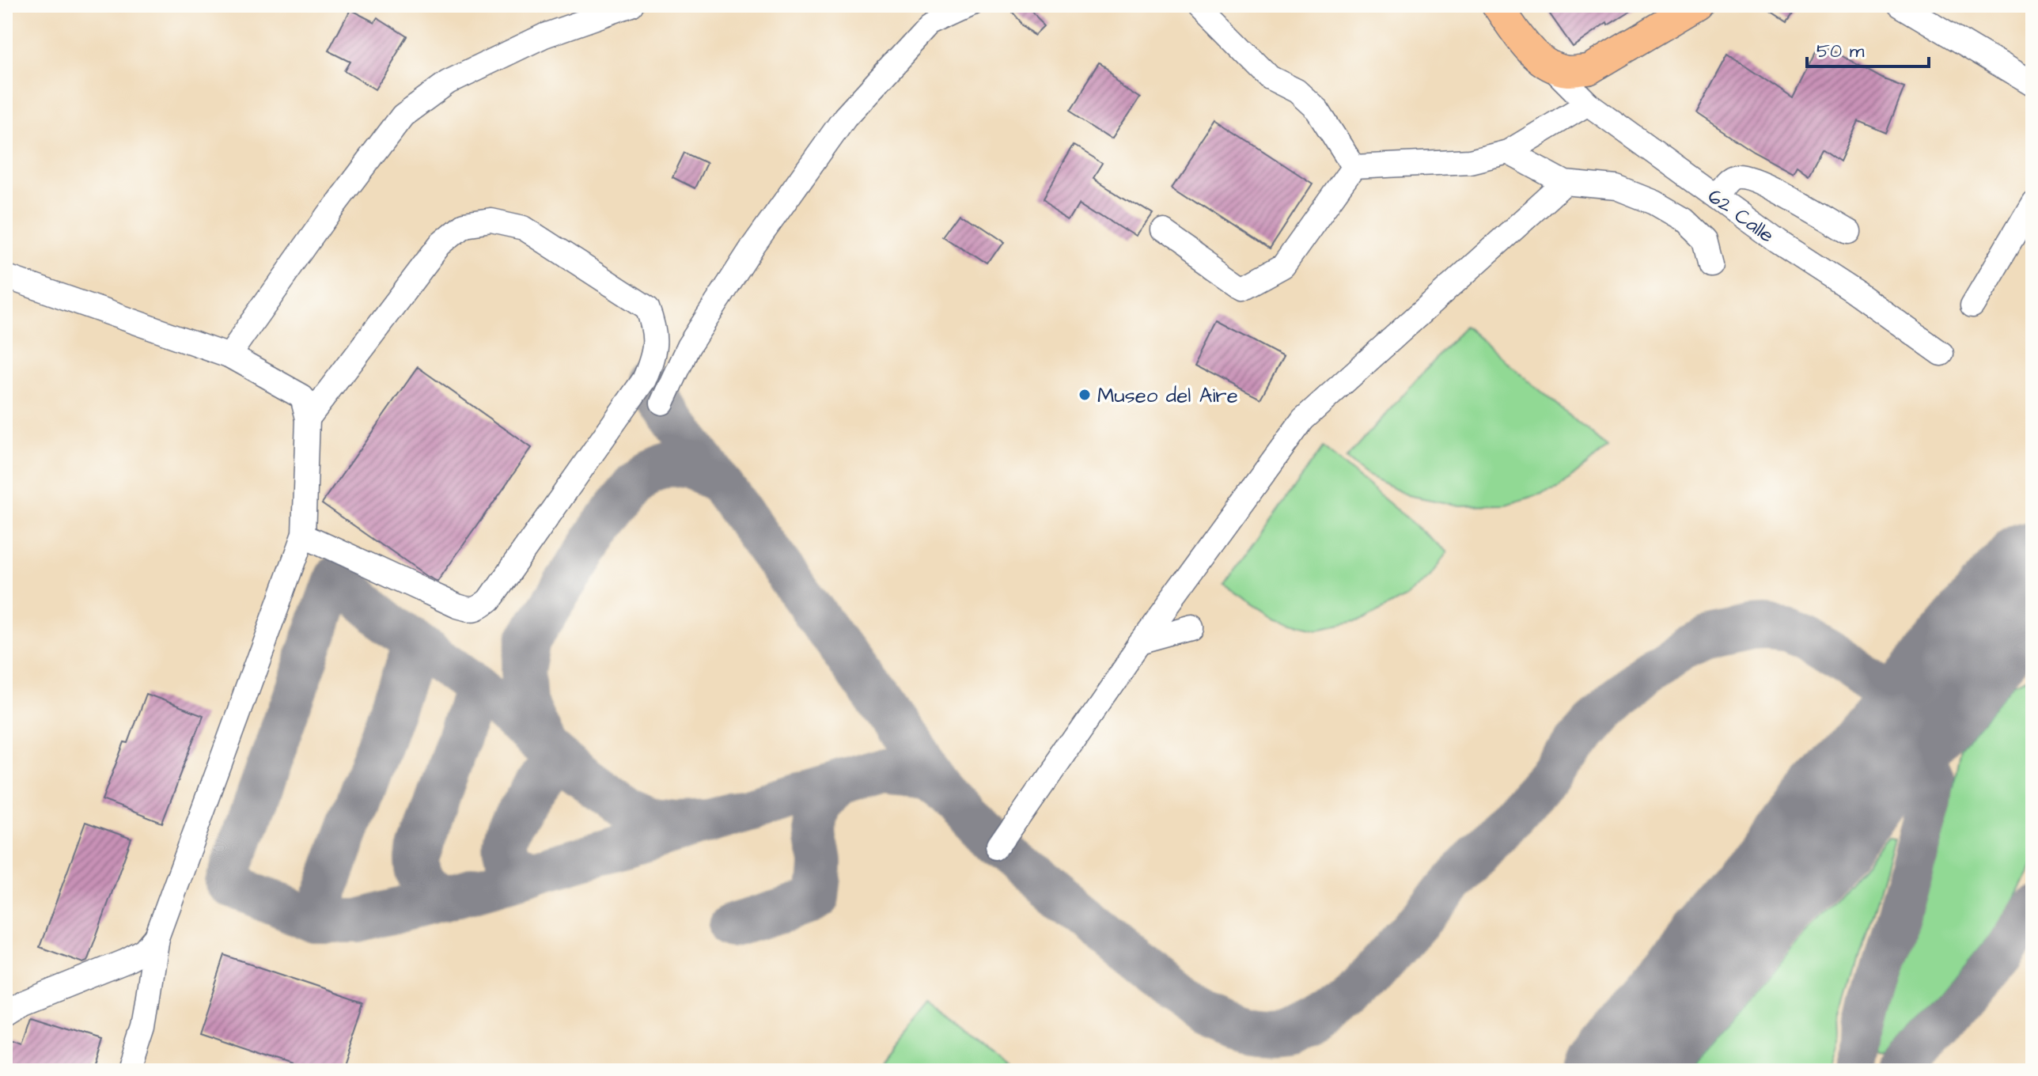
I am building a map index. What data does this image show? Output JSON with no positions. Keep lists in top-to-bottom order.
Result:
{
  "streets": {
    "street": ["62 Calle"]
  },
  "places": ["Museo del Aire"],
  "scale_bar": "50 m"
}
